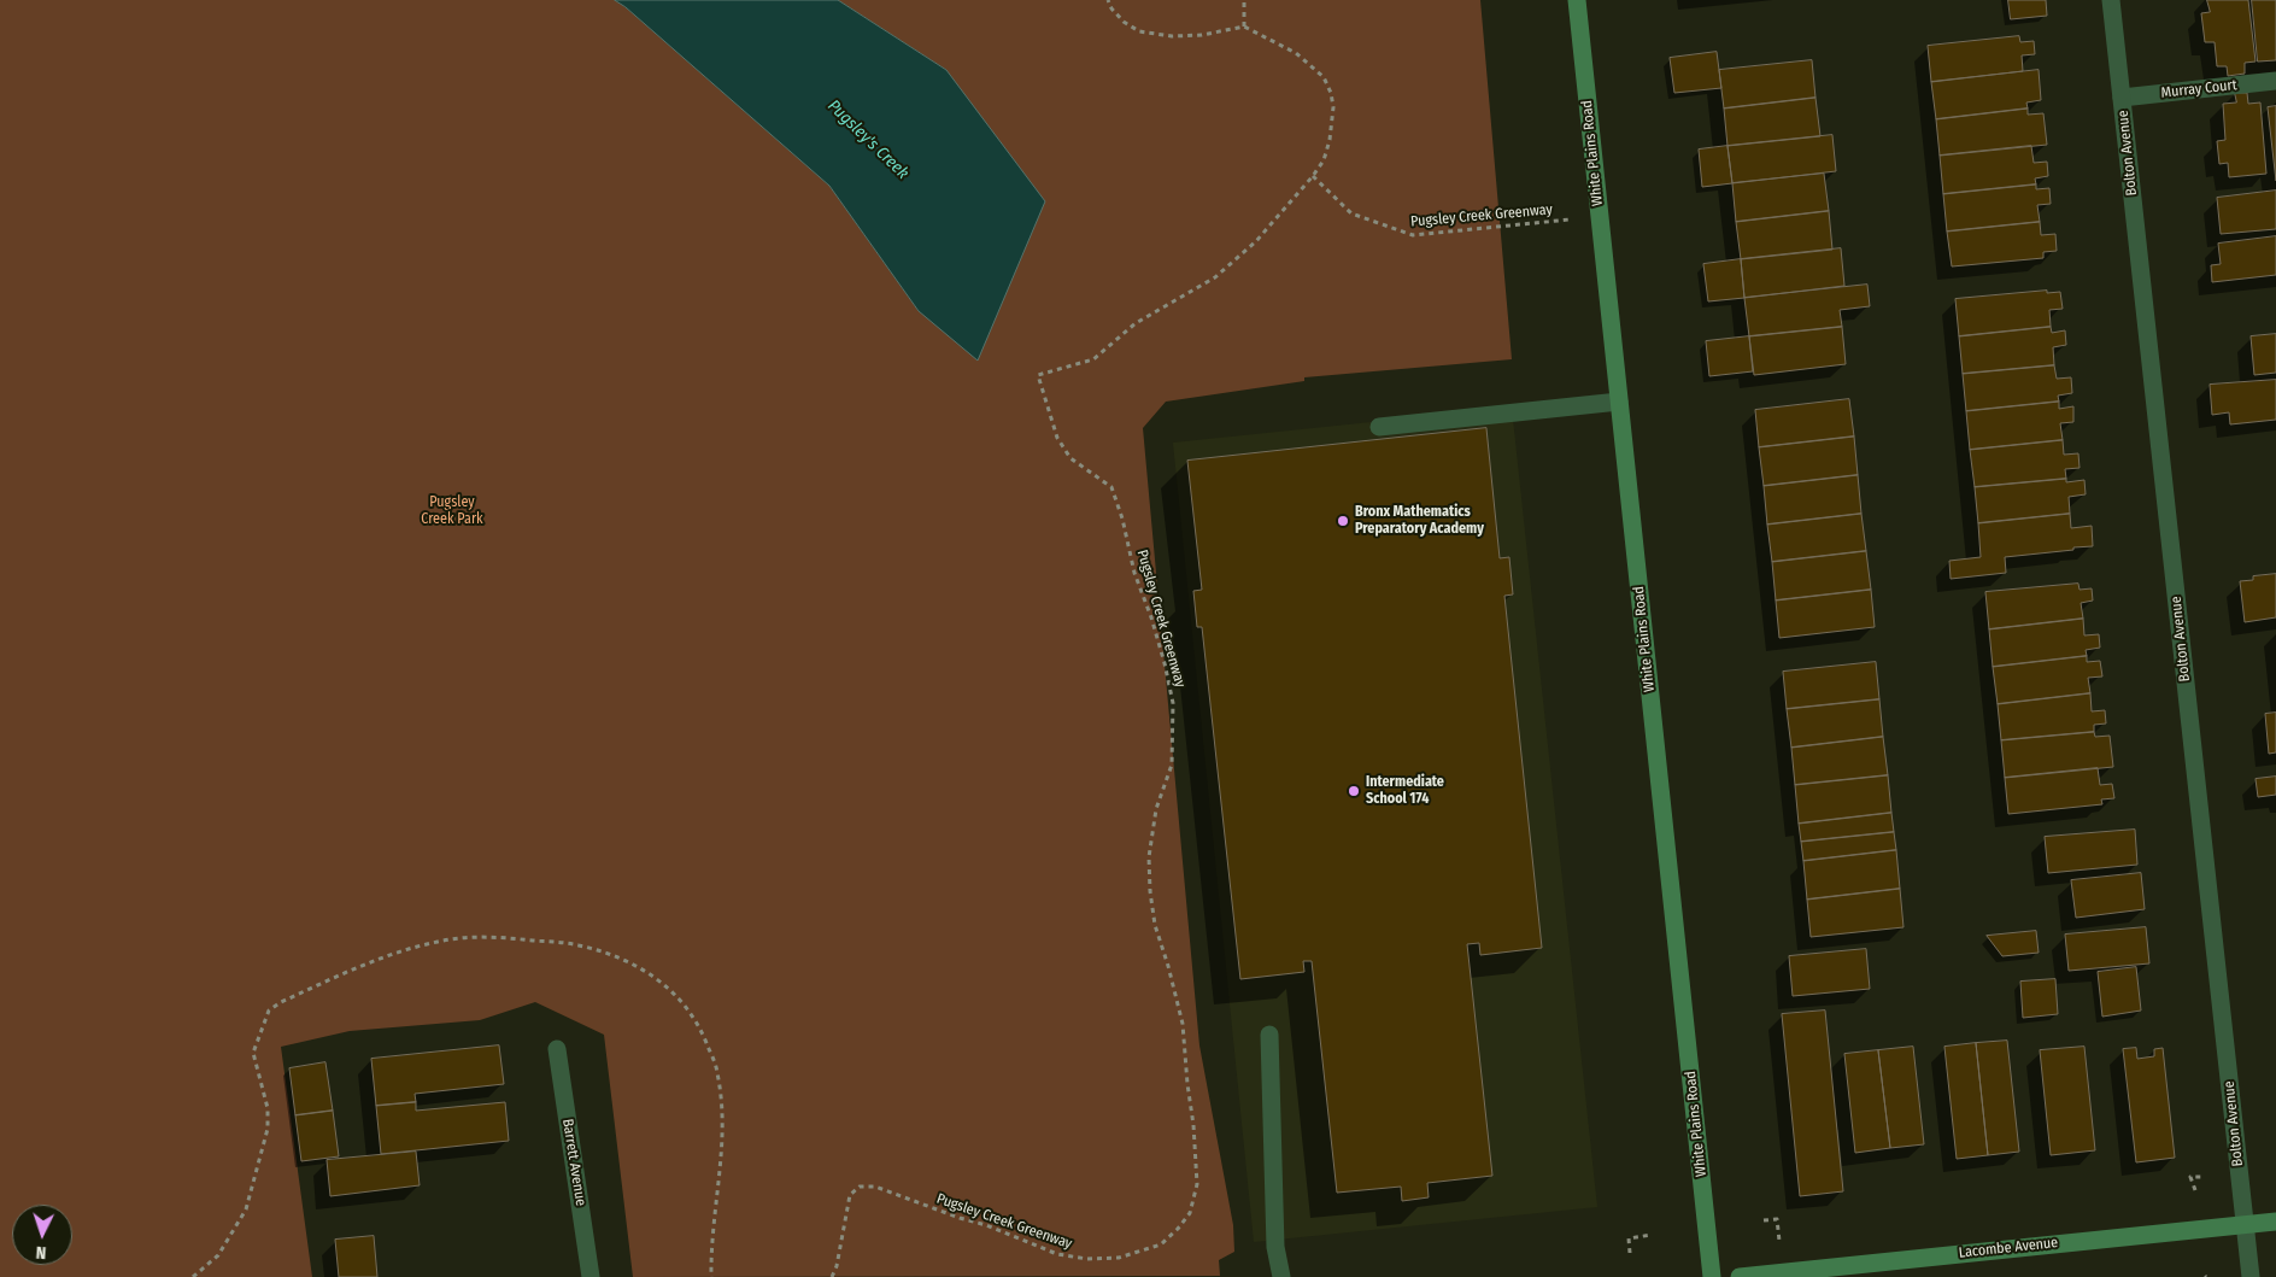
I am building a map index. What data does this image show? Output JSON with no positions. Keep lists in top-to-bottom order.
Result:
{
  "streets": {
    "main road": ["White Plains Road", "Lacombe Avenue"],
    "street": ["Murray Court", "Bolton Avenue", "Barrett Avenue"],
    "path": ["Pugsley Creek Greenway"]
  },
  "crossings": [
    ["Murray Court", "Bolton Avenue"],
    ["White Plains Road", "Pugsley Creek Greenway"],
    ["Bolton Avenue", "Lacombe Avenue"]
  ],
  "water": ["Pugsley's Creek"],
  "parks": ["Pugsley Creek Park"],
  "places": ["Bronx Mathematics Preparatory Academy", "Intermediate School 174"],
  "north": "bottom"
}
